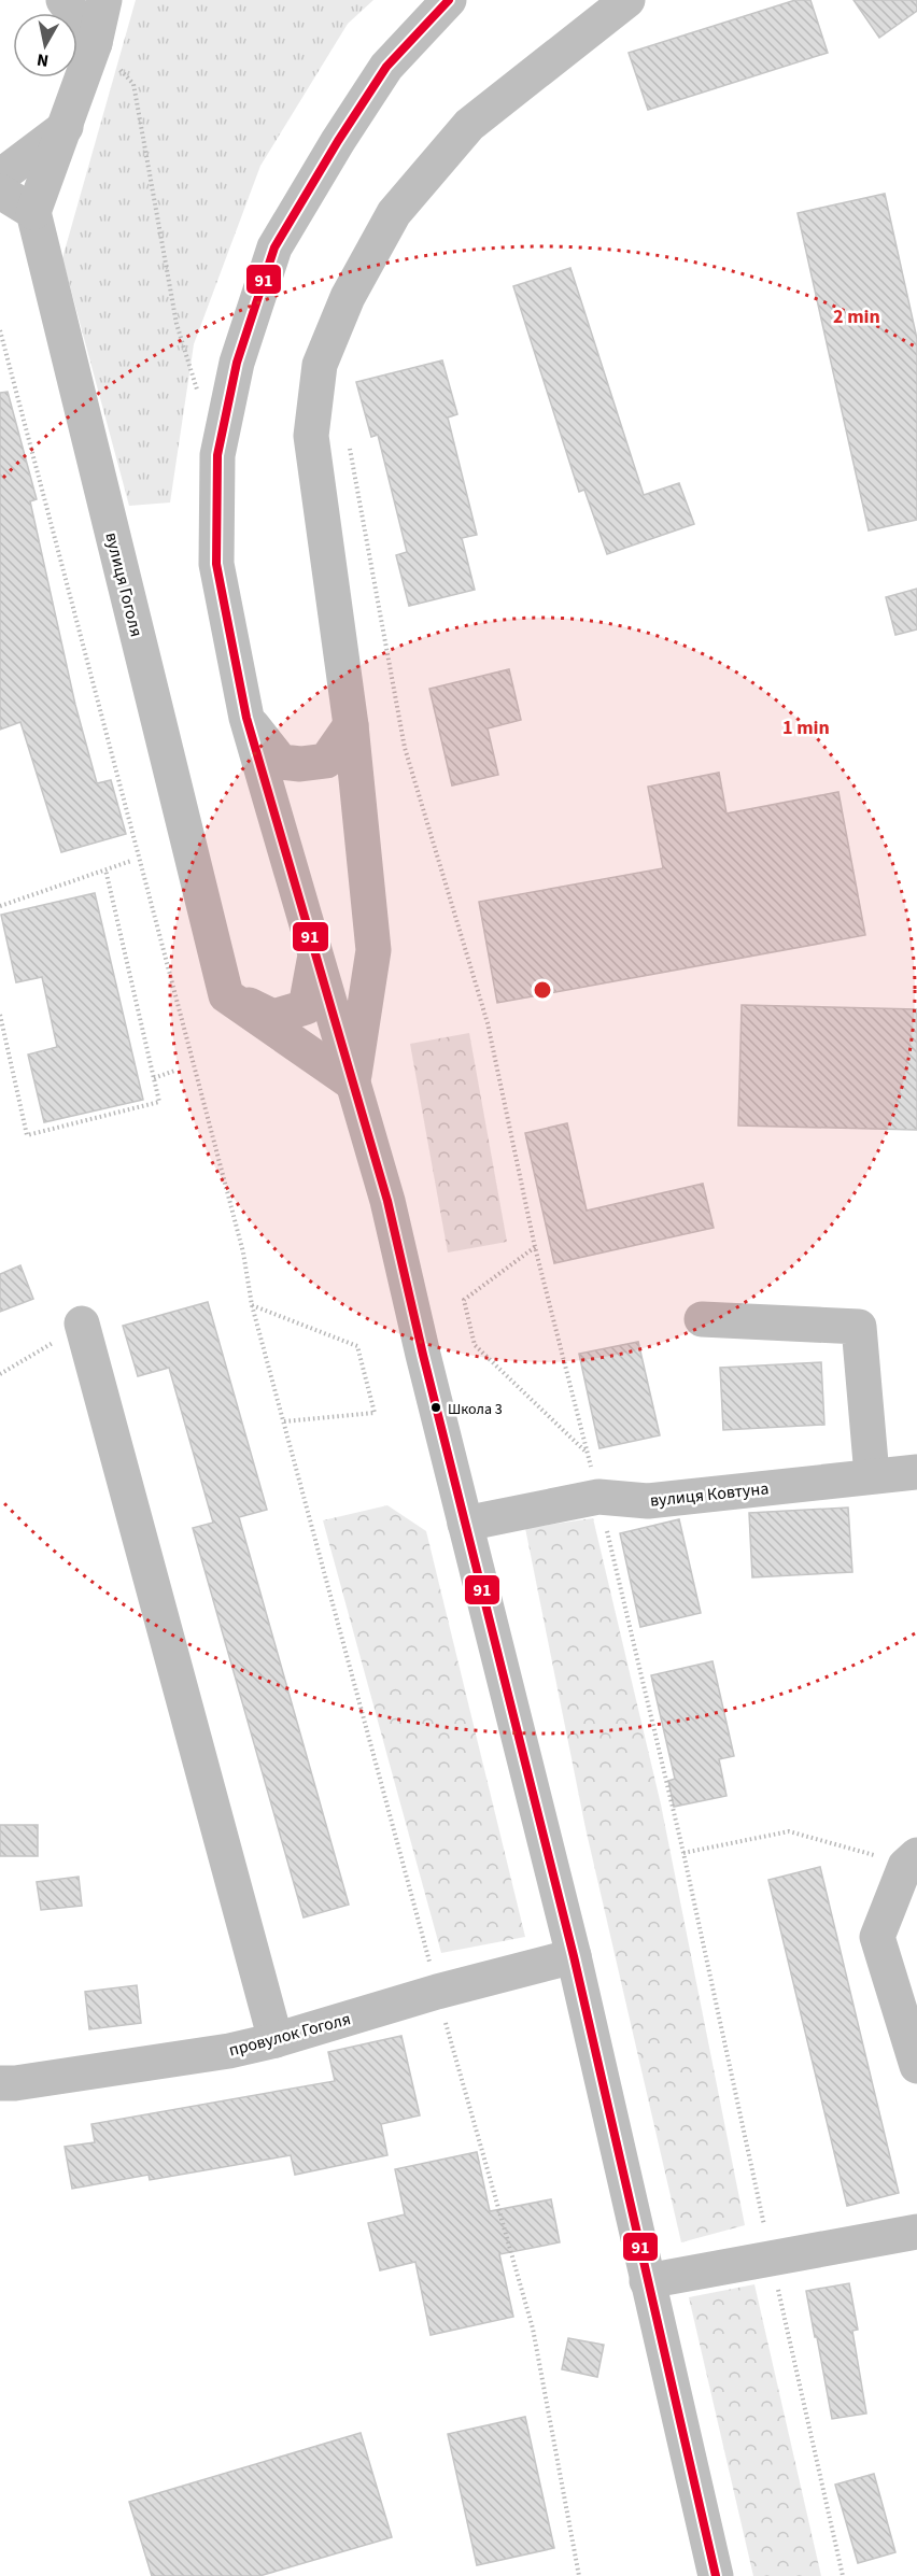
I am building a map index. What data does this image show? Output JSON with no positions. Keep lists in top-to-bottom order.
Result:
{
  "streets": {
    "street": ["вулиця Гоголя", "вулиця Ковтуна", "провулок Гоголя"]
  },
  "places": ["Школа 3"],
  "lines": ["transit line 91"],
  "north": "bottom",
  "rings": ["2 min", "1 min"]
}
